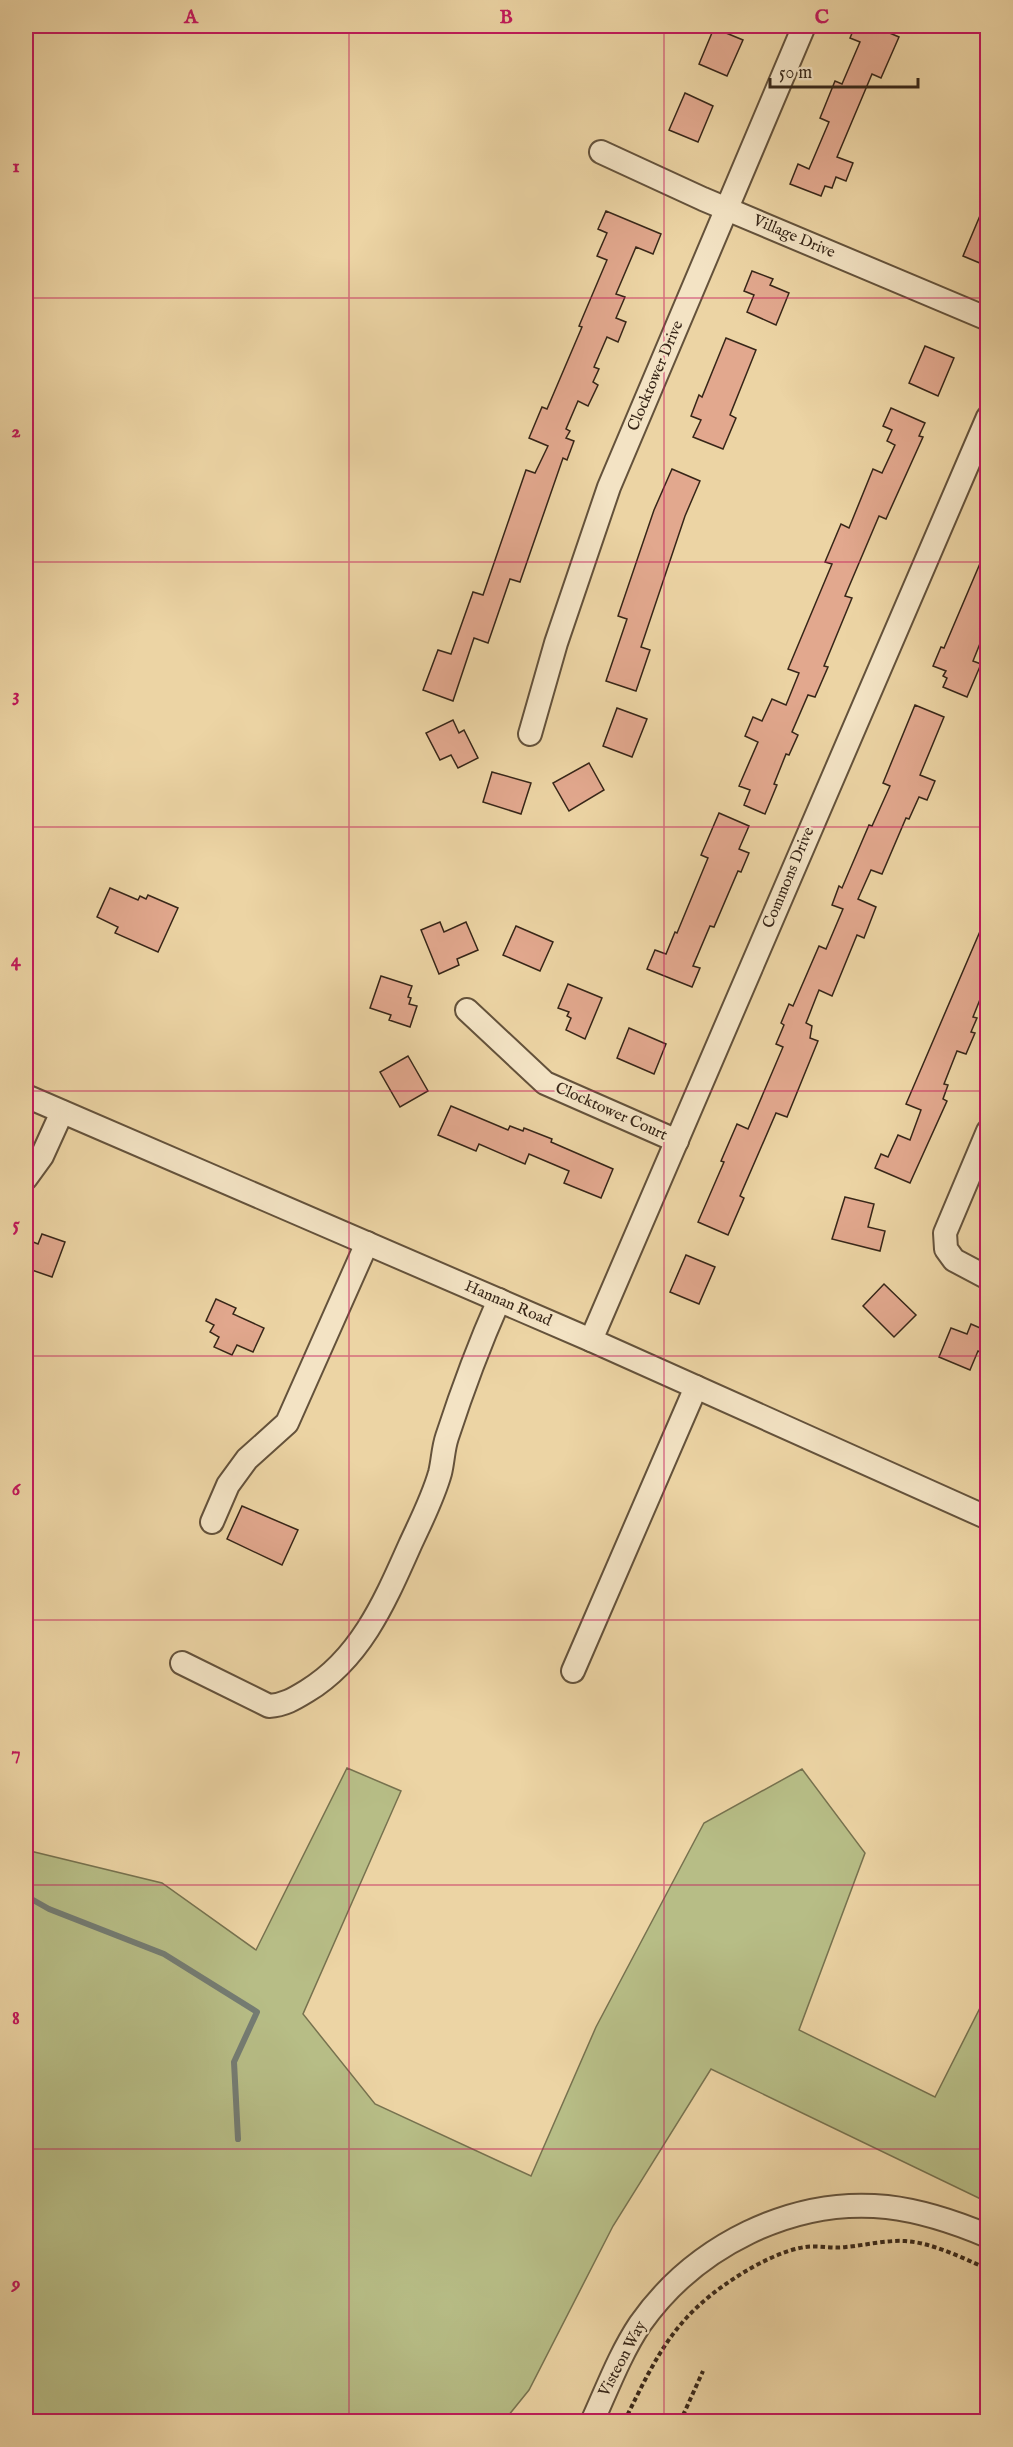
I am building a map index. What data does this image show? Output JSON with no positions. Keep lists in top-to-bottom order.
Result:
{
  "streets": {
    "street": [
      "Village Drive",
      "Clocktower Drive",
      "Commons Drive",
      "Clocktower Court",
      "Hannan Road",
      "Visteon Way"
    ]
  },
  "crossings": [
    ["Village Drive", "Clocktower Drive"],
    ["Commons Drive", "Clocktower Court"],
    ["Commons Drive", "Hannan Road"]
  ],
  "scale_bar": "50 m",
  "grid": {
    "columns": ["A", "B", "C"],
    "rows": [
      "1",
      "2",
      "3",
      "4",
      "5",
      "6",
      "7",
      "8",
      "9"
    ]
  }
}
